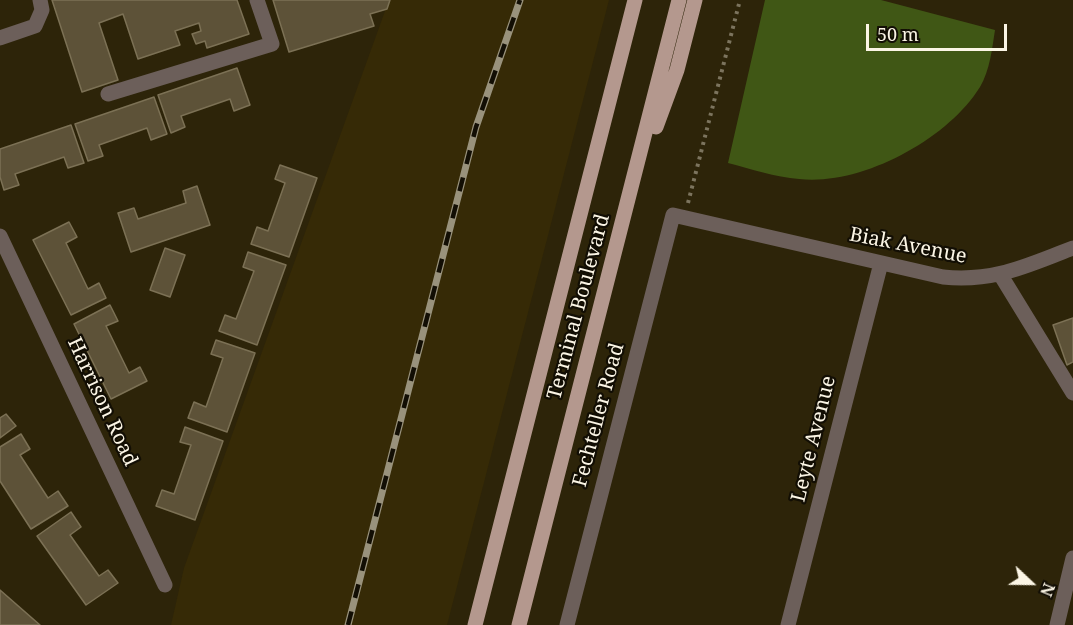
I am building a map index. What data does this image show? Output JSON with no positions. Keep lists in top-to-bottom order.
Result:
{
  "streets": {
    "main road": ["Terminal Boulevard"],
    "street": [
      "Biak Avenue",
      "Harrison Road",
      "Fechteller Road",
      "Leyte Avenue"
    ]
  },
  "crossings": [
    ["Biak Avenue", "Fechteller Road"],
    ["Biak Avenue", "Leyte Avenue"]
  ],
  "scale_bar": "50 m",
  "north": "right"
}
